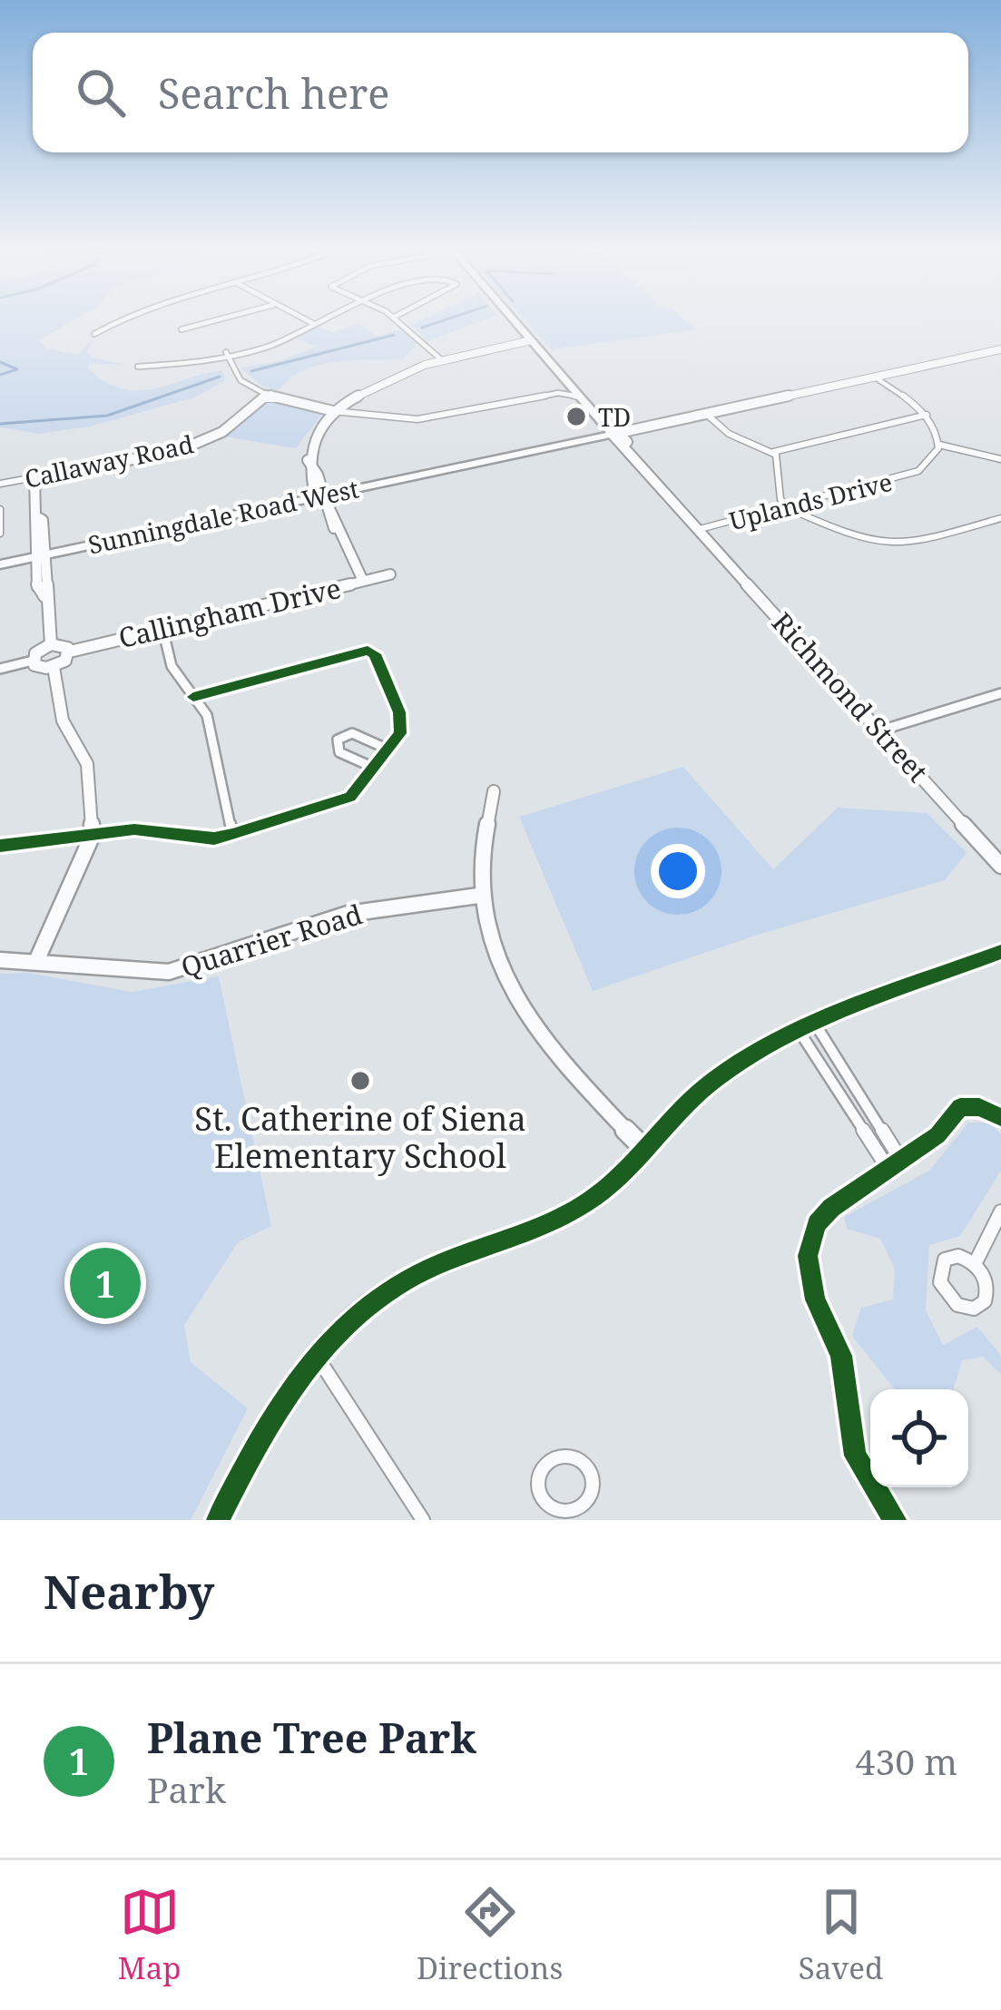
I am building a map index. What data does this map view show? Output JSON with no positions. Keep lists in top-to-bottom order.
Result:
{
  "streets": {
    "main road": ["Sunningdale Road West", "Richmond Street"],
    "street": [
      "Callaway Road",
      "Uplands Drive",
      "Callingham Drive",
      "Quarrier Road"
    ]
  },
  "crossings": [
    ["Uplands Drive", "Richmond Street"],
    ["Sunningdale Road West", "Richmond Street"]
  ],
  "places": ["TD", "St. Catherine of Siena Elementary School"],
  "page": {
    "search": "Search here",
    "pins": "1",
    "heading": "Nearby",
    "list": [
      {
        "mark": "1",
        "name": "Plane Tree Park",
        "note": "Park",
        "value": "430 m"
      }
    ],
    "nav": ["Map", "Directions", "Saved"]
  }
}
